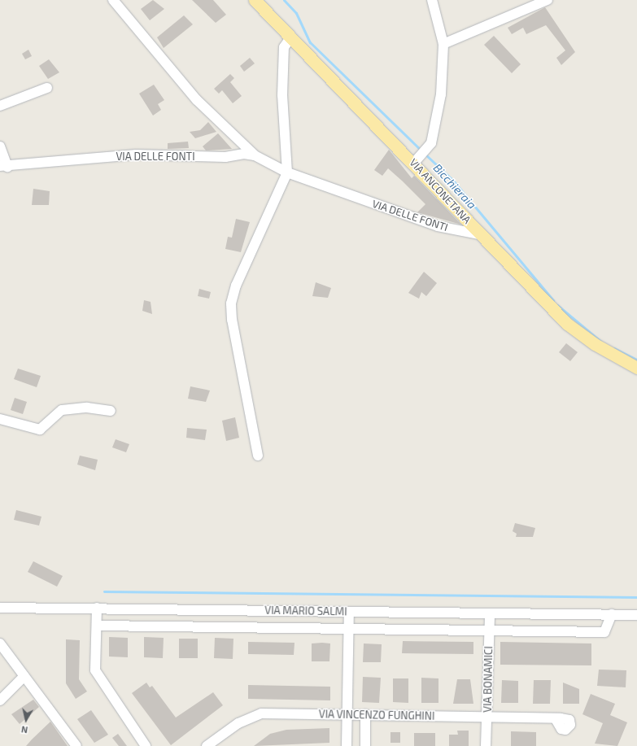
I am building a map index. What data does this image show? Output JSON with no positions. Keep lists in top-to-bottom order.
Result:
{
  "streets": {
    "main road": ["VIA ANCONETANA"],
    "street": [
      "VIA DELLE FONTI",
      "VIA MARIO SALMI",
      "VIA BONAMICI",
      "VIA VINCENZO FUNGHINI"
    ]
  },
  "crossings": [
    ["VIA DELLE FONTI", "VIA ANCONETANA"],
    ["VIA MARIO SALMI", "VIA BONAMICI"],
    ["VIA BONAMICI", "VIA VINCENZO FUNGHINI"]
  ],
  "water": ["Bicchieraia"],
  "north": "bottom"
}
